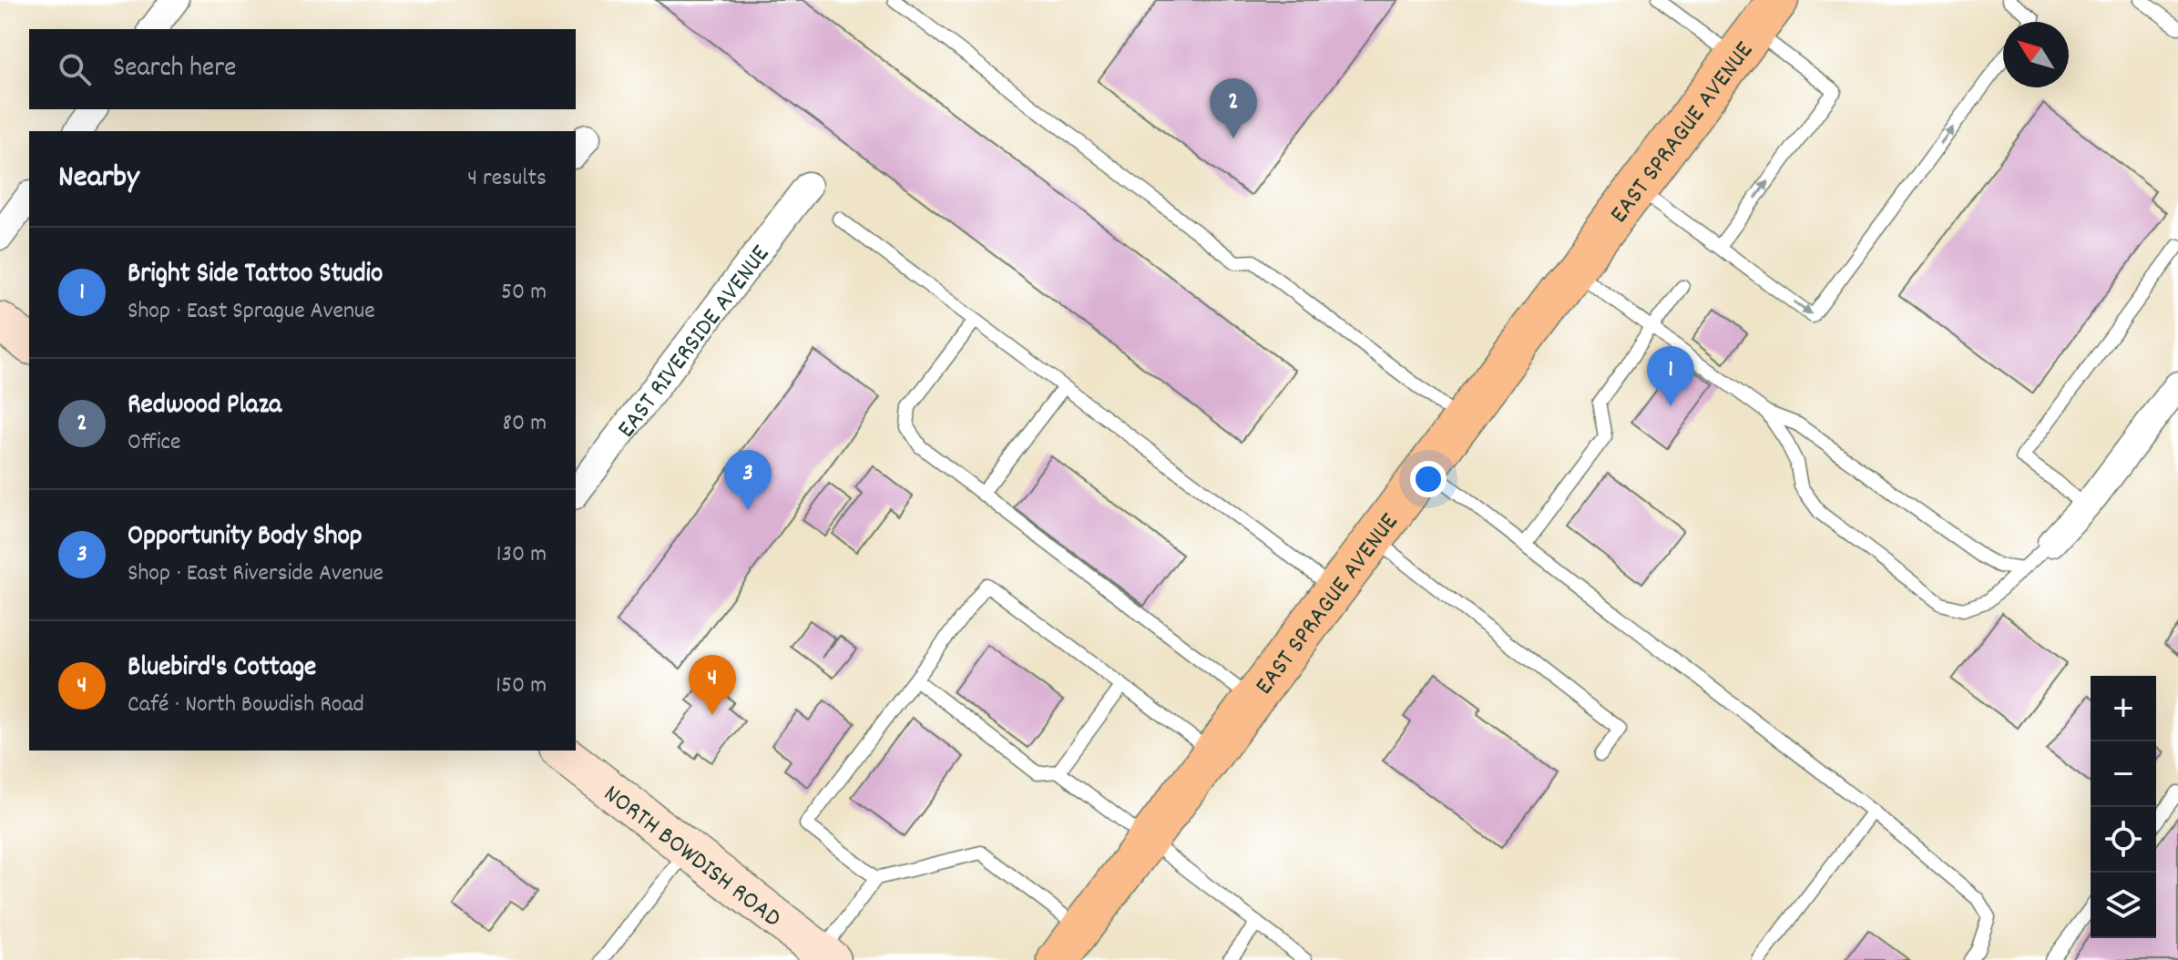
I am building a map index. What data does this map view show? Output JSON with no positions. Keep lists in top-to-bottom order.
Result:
{
  "streets": {
    "main road": ["EAST SPRAGUE AVENUE"],
    "street": ["EAST RIVERSIDE AVENUE", "NORTH BOWDISH ROAD"]
  },
  "north": "top left",
  "page": {
    "search": "Search here",
    "pins": [
      "2",
      "1",
      "3",
      "4"
    ],
    "heading": ["Nearby", "4 results"],
    "list": [
      {
        "mark": "1",
        "name": "Bright Side Tattoo Studio",
        "note": "Shop · East Sprague Avenue",
        "value": "50 m"
      },
      {
        "mark": "2",
        "name": "Redwood Plaza",
        "note": "Office",
        "value": "80 m"
      },
      {
        "mark": "3",
        "name": "Opportunity Body Shop",
        "note": "Shop · East Riverside Avenue",
        "value": "130 m"
      },
      {
        "mark": "4",
        "name": "Bluebird's Cottage",
        "note": "Café · North Bowdish Road",
        "value": "150 m"
      }
    ],
    "map_buttons": ["+", "−"]
  }
}
